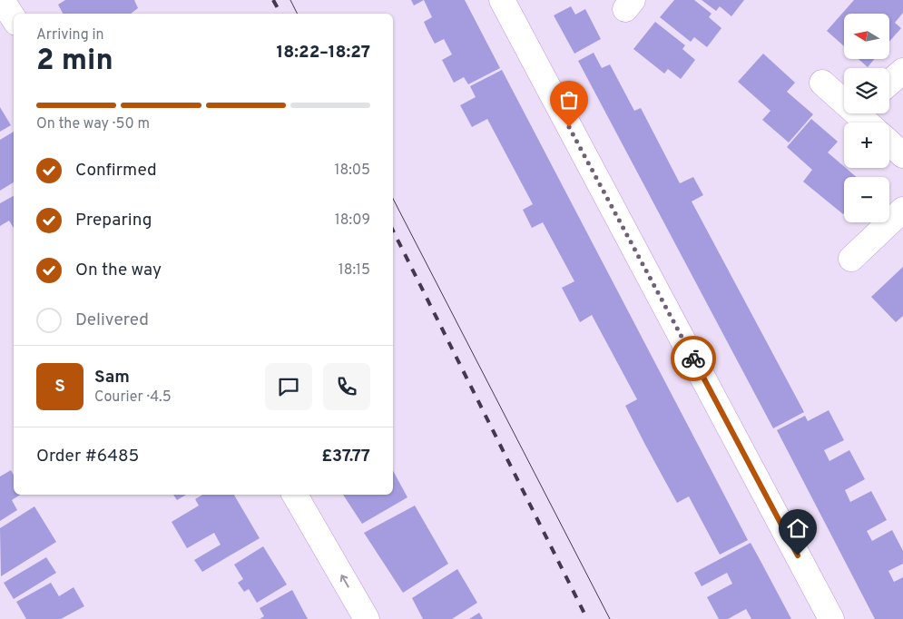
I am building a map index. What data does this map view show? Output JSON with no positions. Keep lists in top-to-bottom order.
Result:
{
  "north": "left",
  "page": {
    "map_buttons": ["+", "−"],
    "heading": ["2 min", "Arriving in", "18:22–18:27"],
    "panel": [
      "Sam",
      "Courier · 4.5",
      "Order #6485",
      "£37.77"
    ],
    "bar": "On the way · 50 m",
    "list": [
      ["Confirmed", "18:05"],
      ["Preparing", "18:09"],
      ["On the way", "18:15"],
      "Delivered"
    ],
    "round": "S"
  }
}
